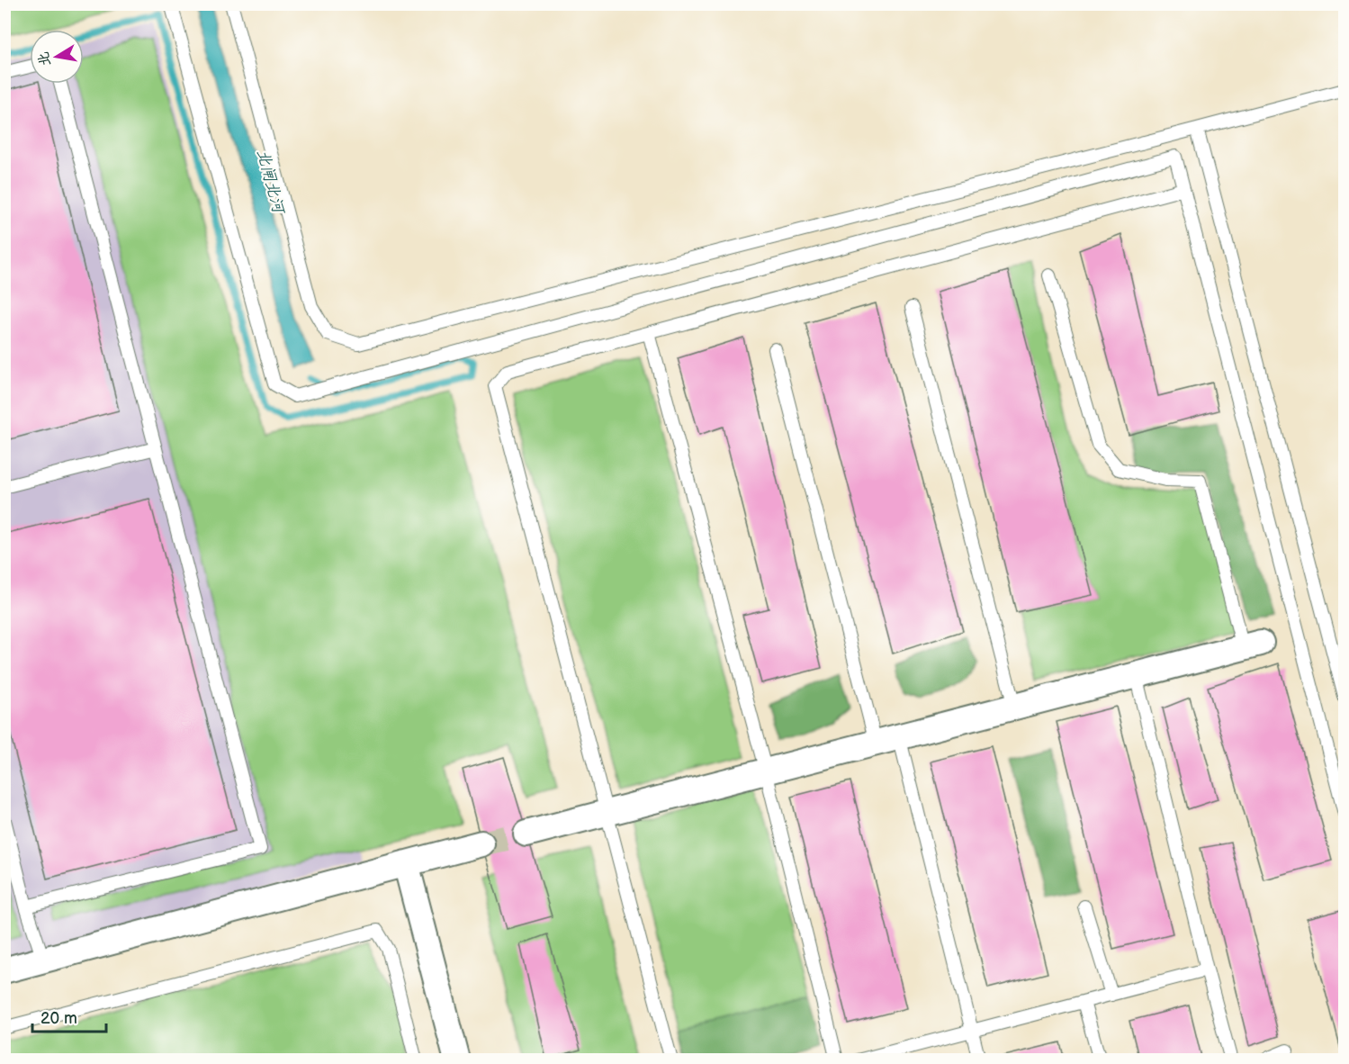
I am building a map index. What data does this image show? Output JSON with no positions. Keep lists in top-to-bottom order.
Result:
{
  "water": ["北闸北河"],
  "scale_bar": "20 m",
  "north": "left"
}
